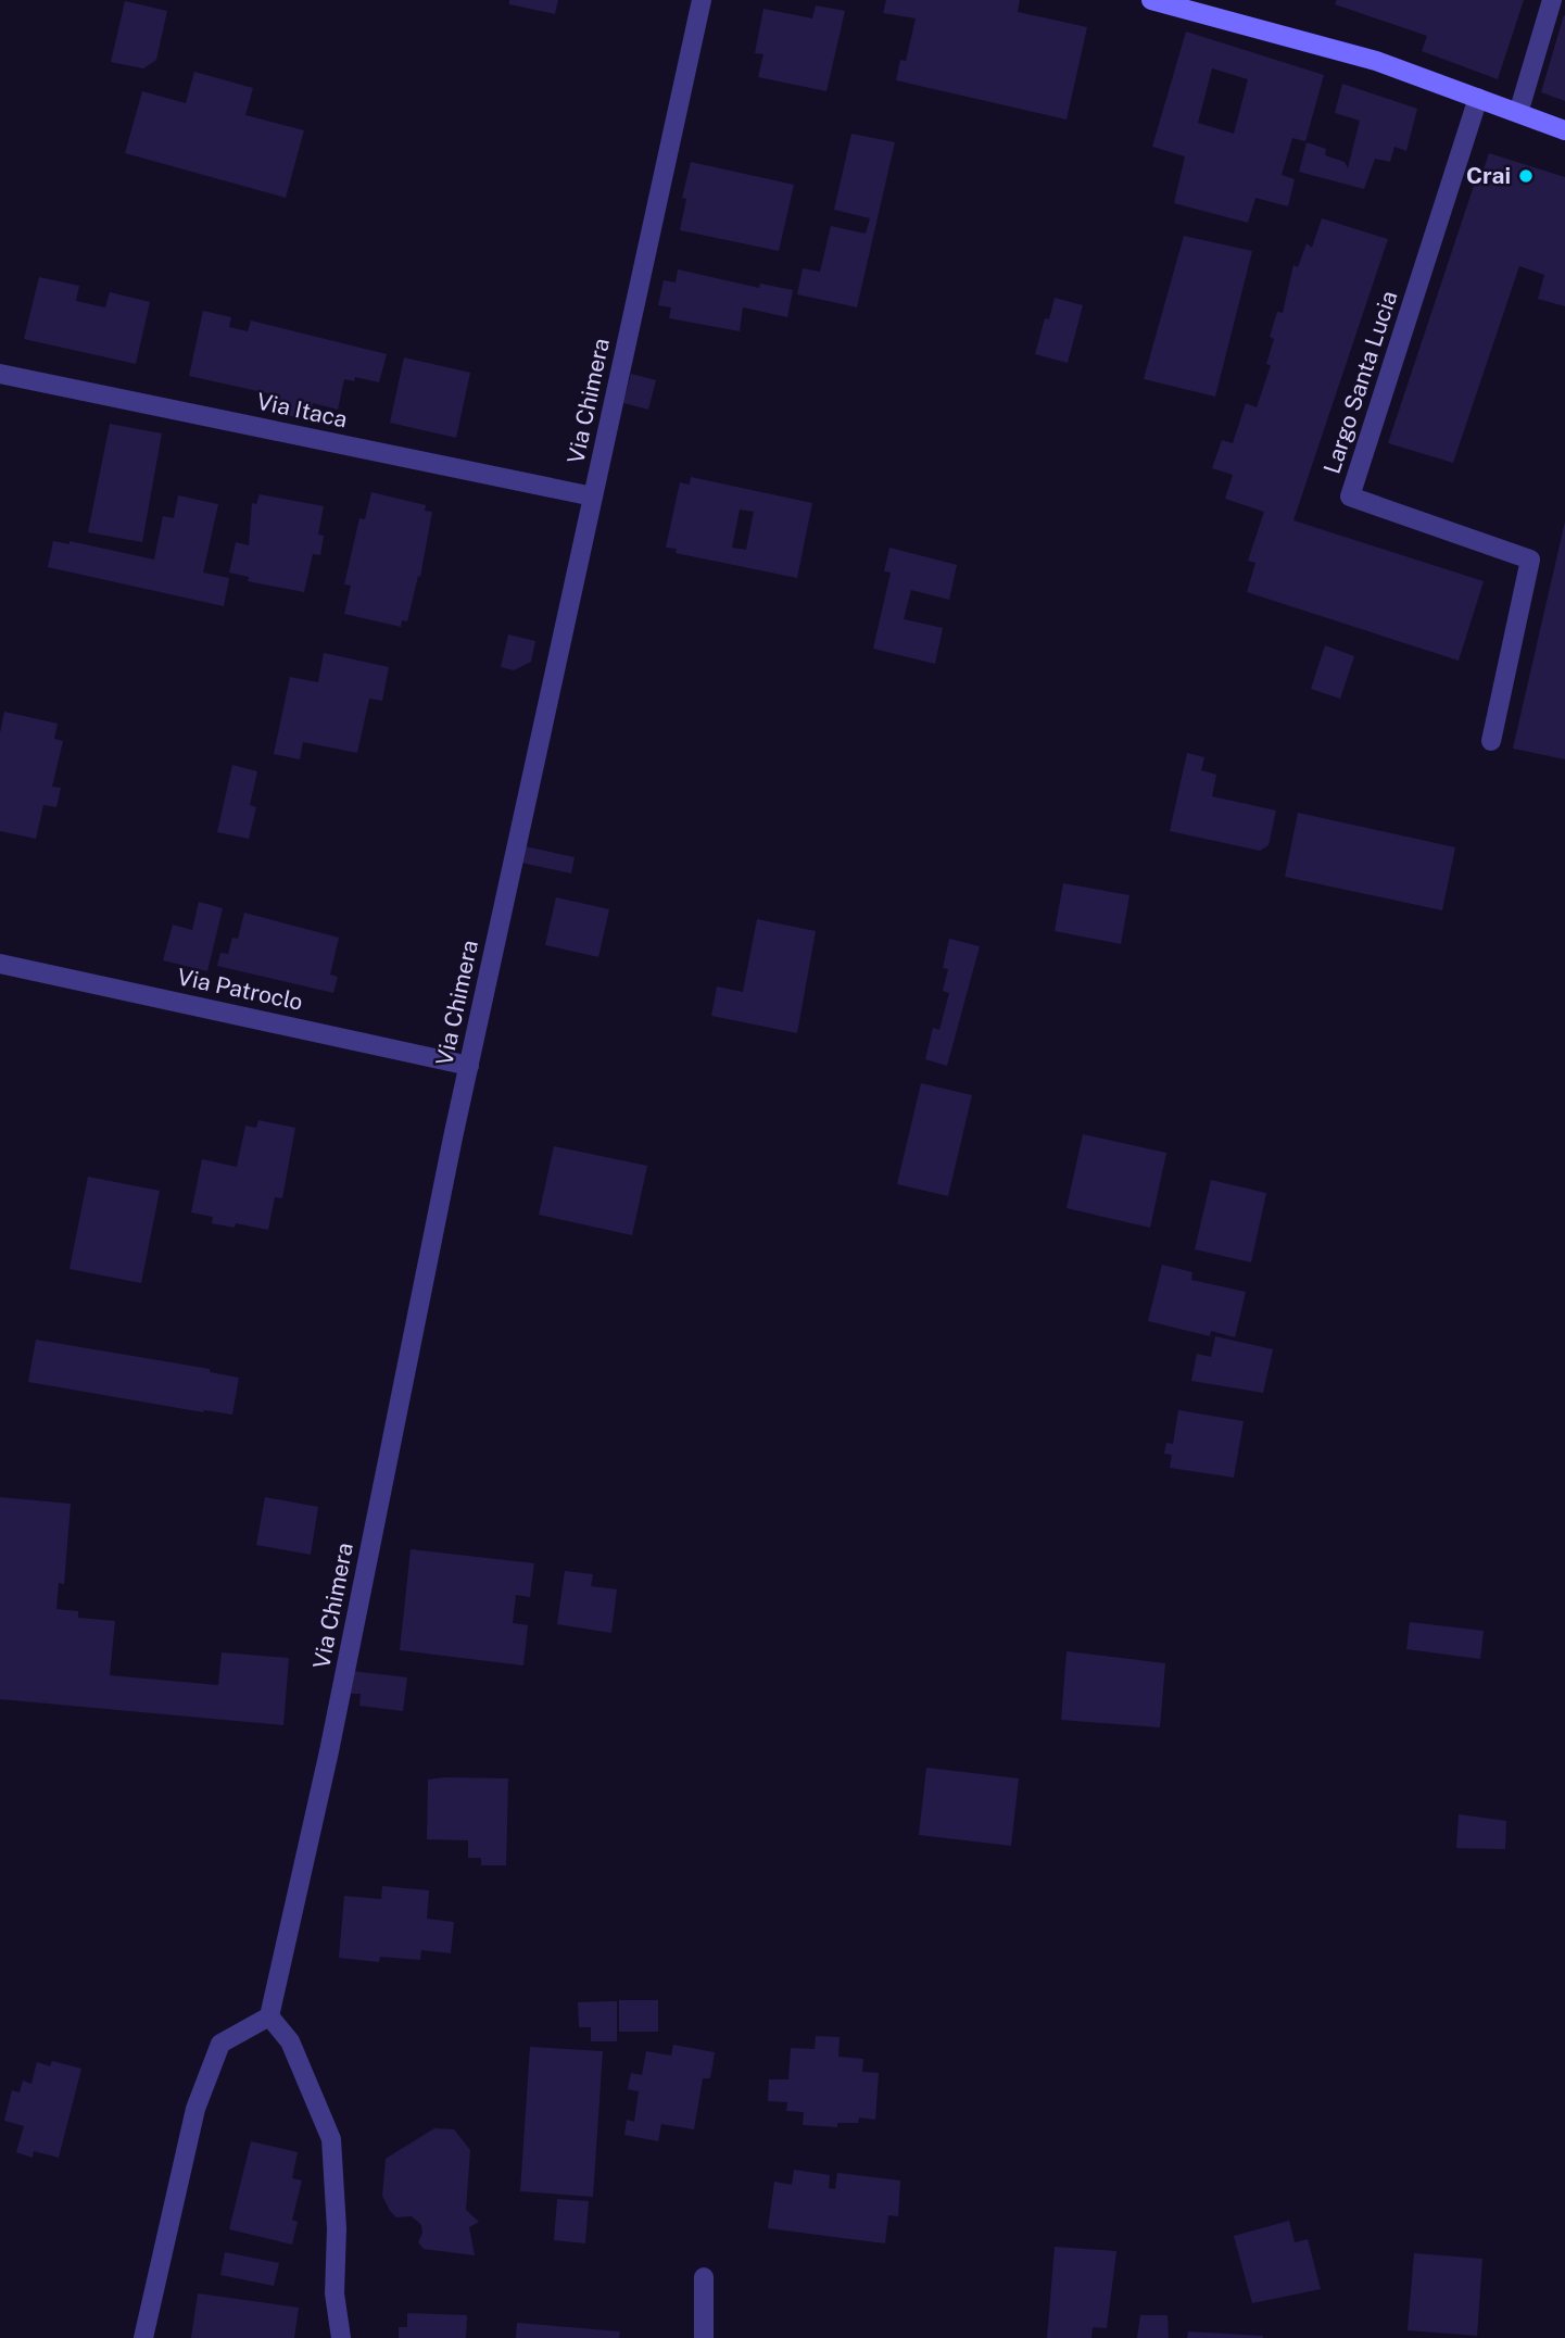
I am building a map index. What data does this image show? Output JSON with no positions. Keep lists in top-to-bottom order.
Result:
{
  "streets": {
    "street": [
      "Largo Santa Lucia",
      "Via Chimera",
      "Via Itaca",
      "Via Patroclo"
    ]
  },
  "crossings": [
    ["Via Chimera", "Via Itaca"],
    ["Via Chimera", "Via Patroclo"]
  ],
  "places": ["Crai"]
}
